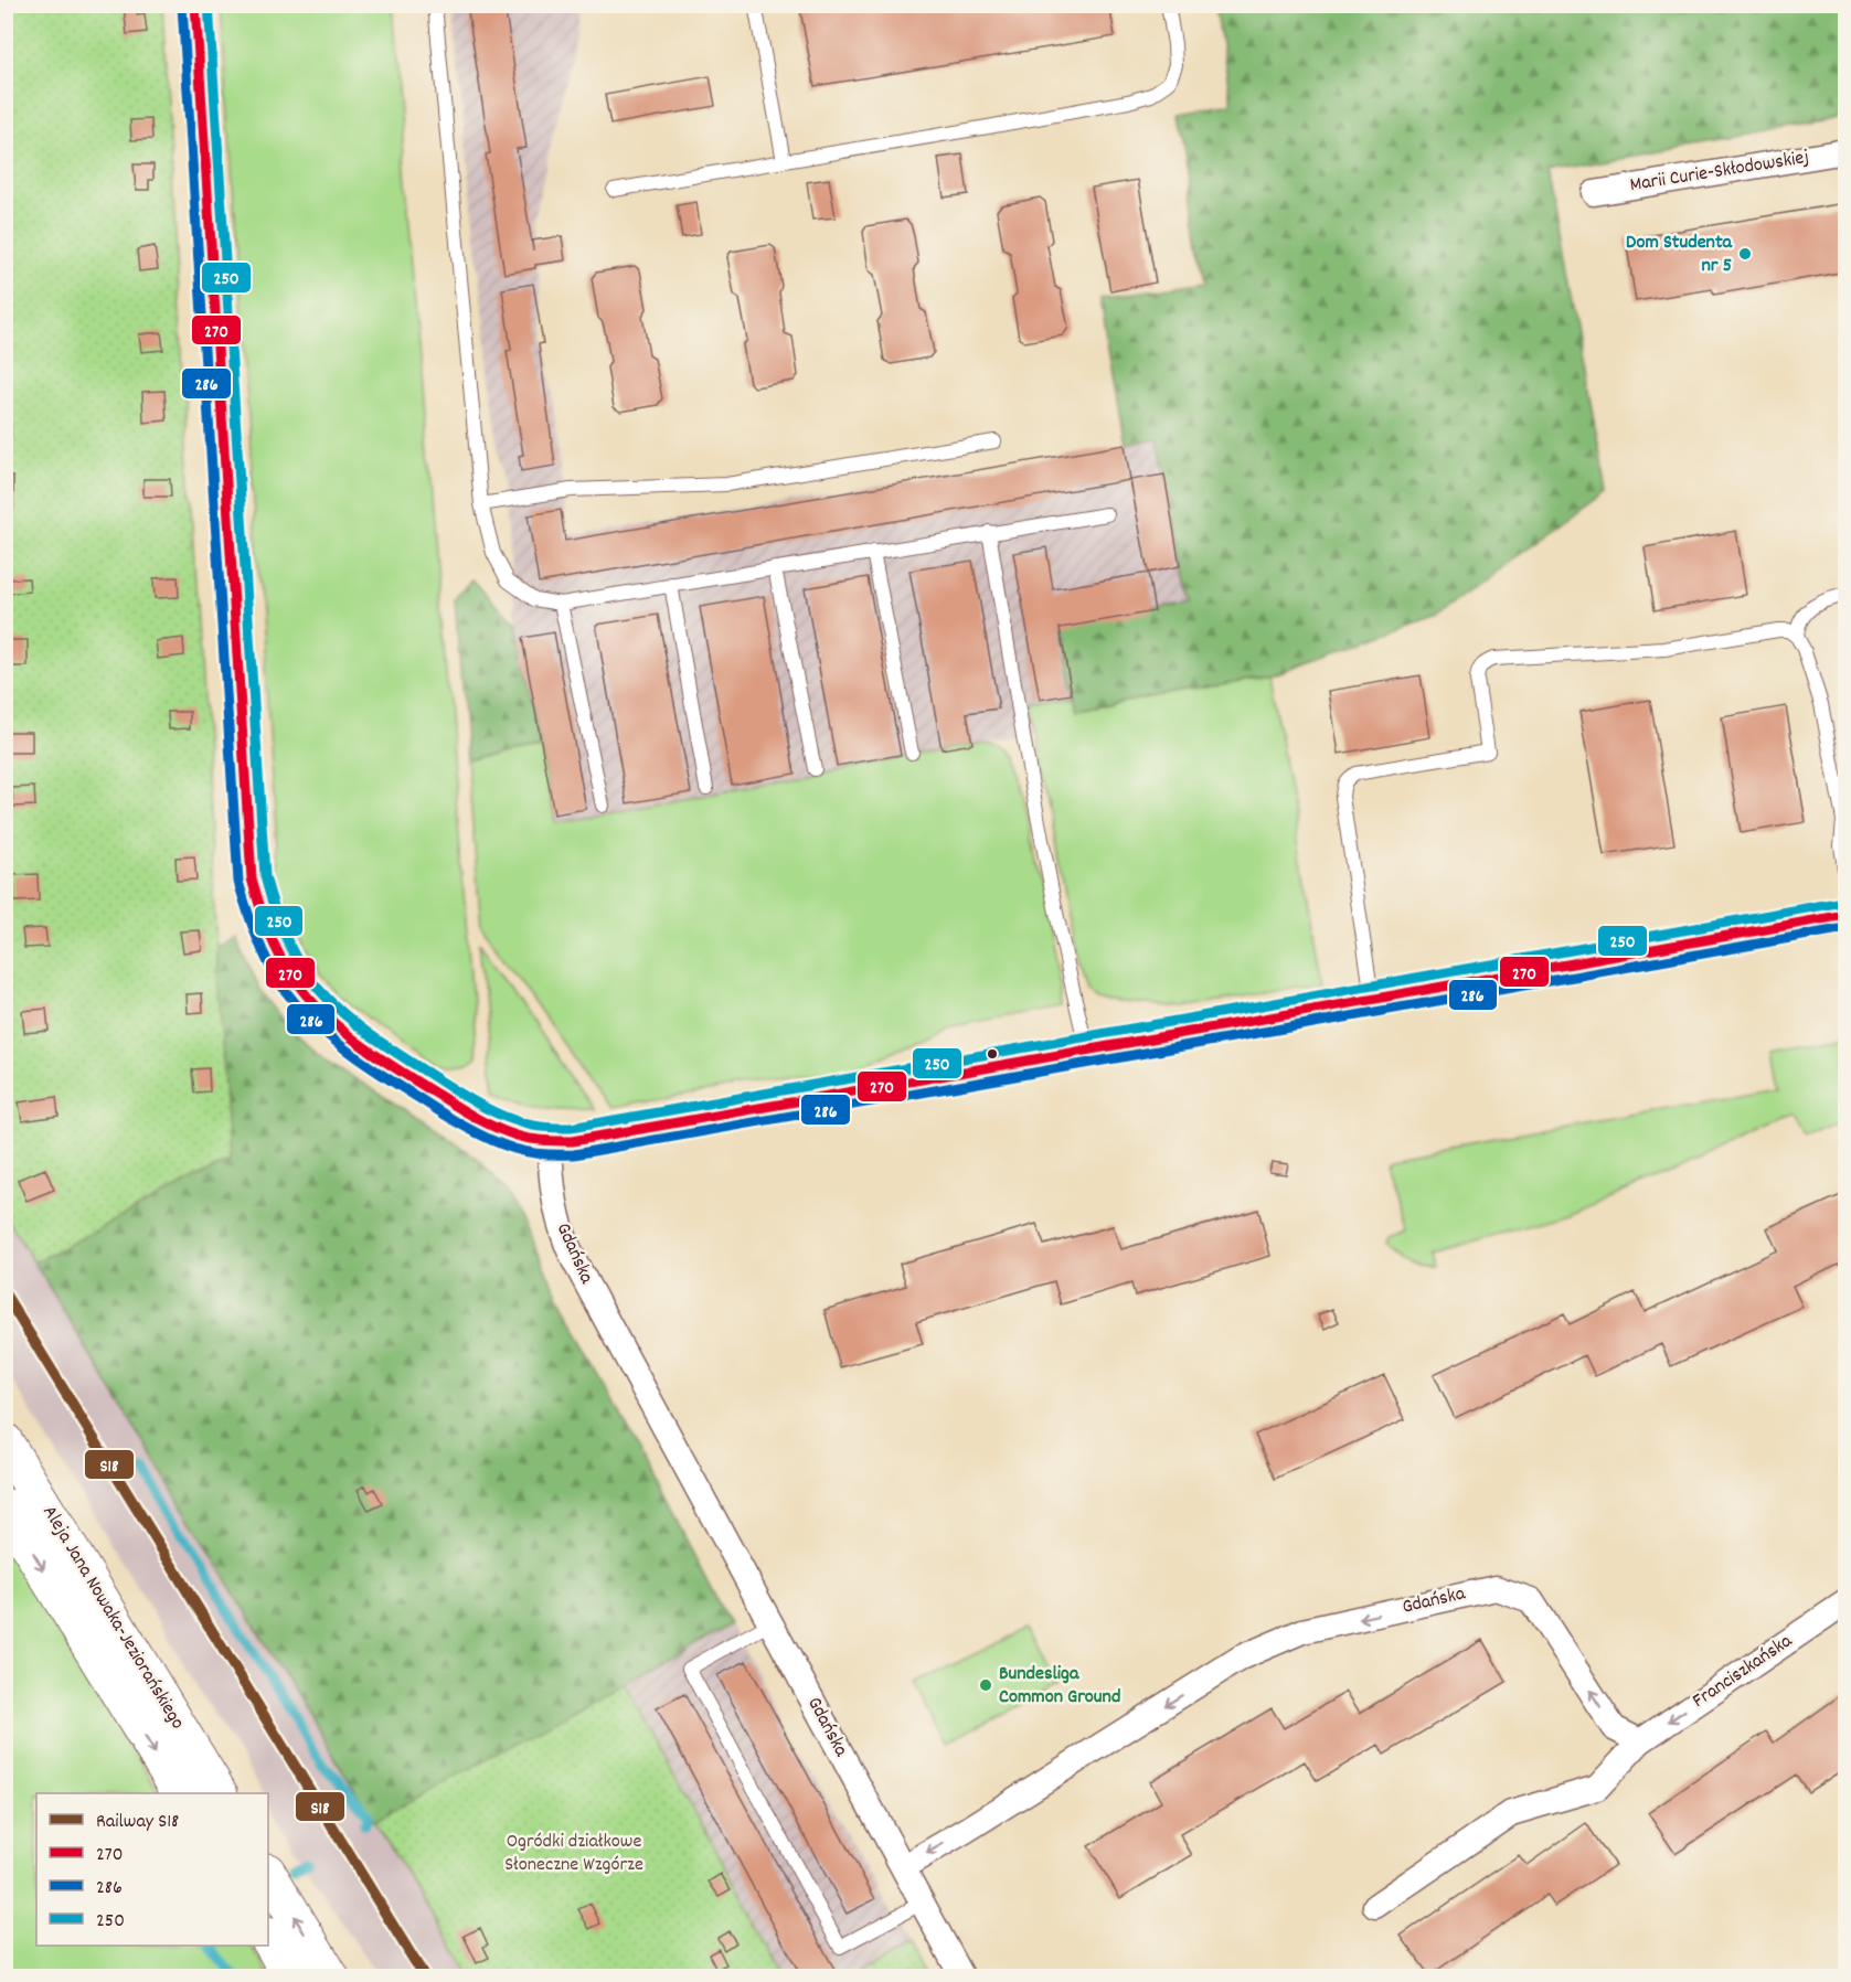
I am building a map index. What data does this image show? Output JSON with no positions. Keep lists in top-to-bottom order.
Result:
{
  "streets": {
    "main road": ["Aleja Jana Nowaka-Jeziorańskiego"],
    "street": ["Marii Curie-Skłodowskiej", "Gdańska", "Franciszkańska"]
  },
  "crossings": [
    ["Gdańska", "Franciszkańska"]
  ],
  "one_way": ["Gdańska", "Franciszkańska"],
  "parks": ["Ogródki działkowe Słoneczne Wzgórze"],
  "places": ["Dom Studenta nr 5", "Bundesliga Common Ground"],
  "lines": [
    "transit line 270",
    "transit line 250",
    "transit line 286",
    "rail line S18"
  ],
  "legend": [
    "Railway S18",
    "270",
    "286",
    "250"
  ]
}
